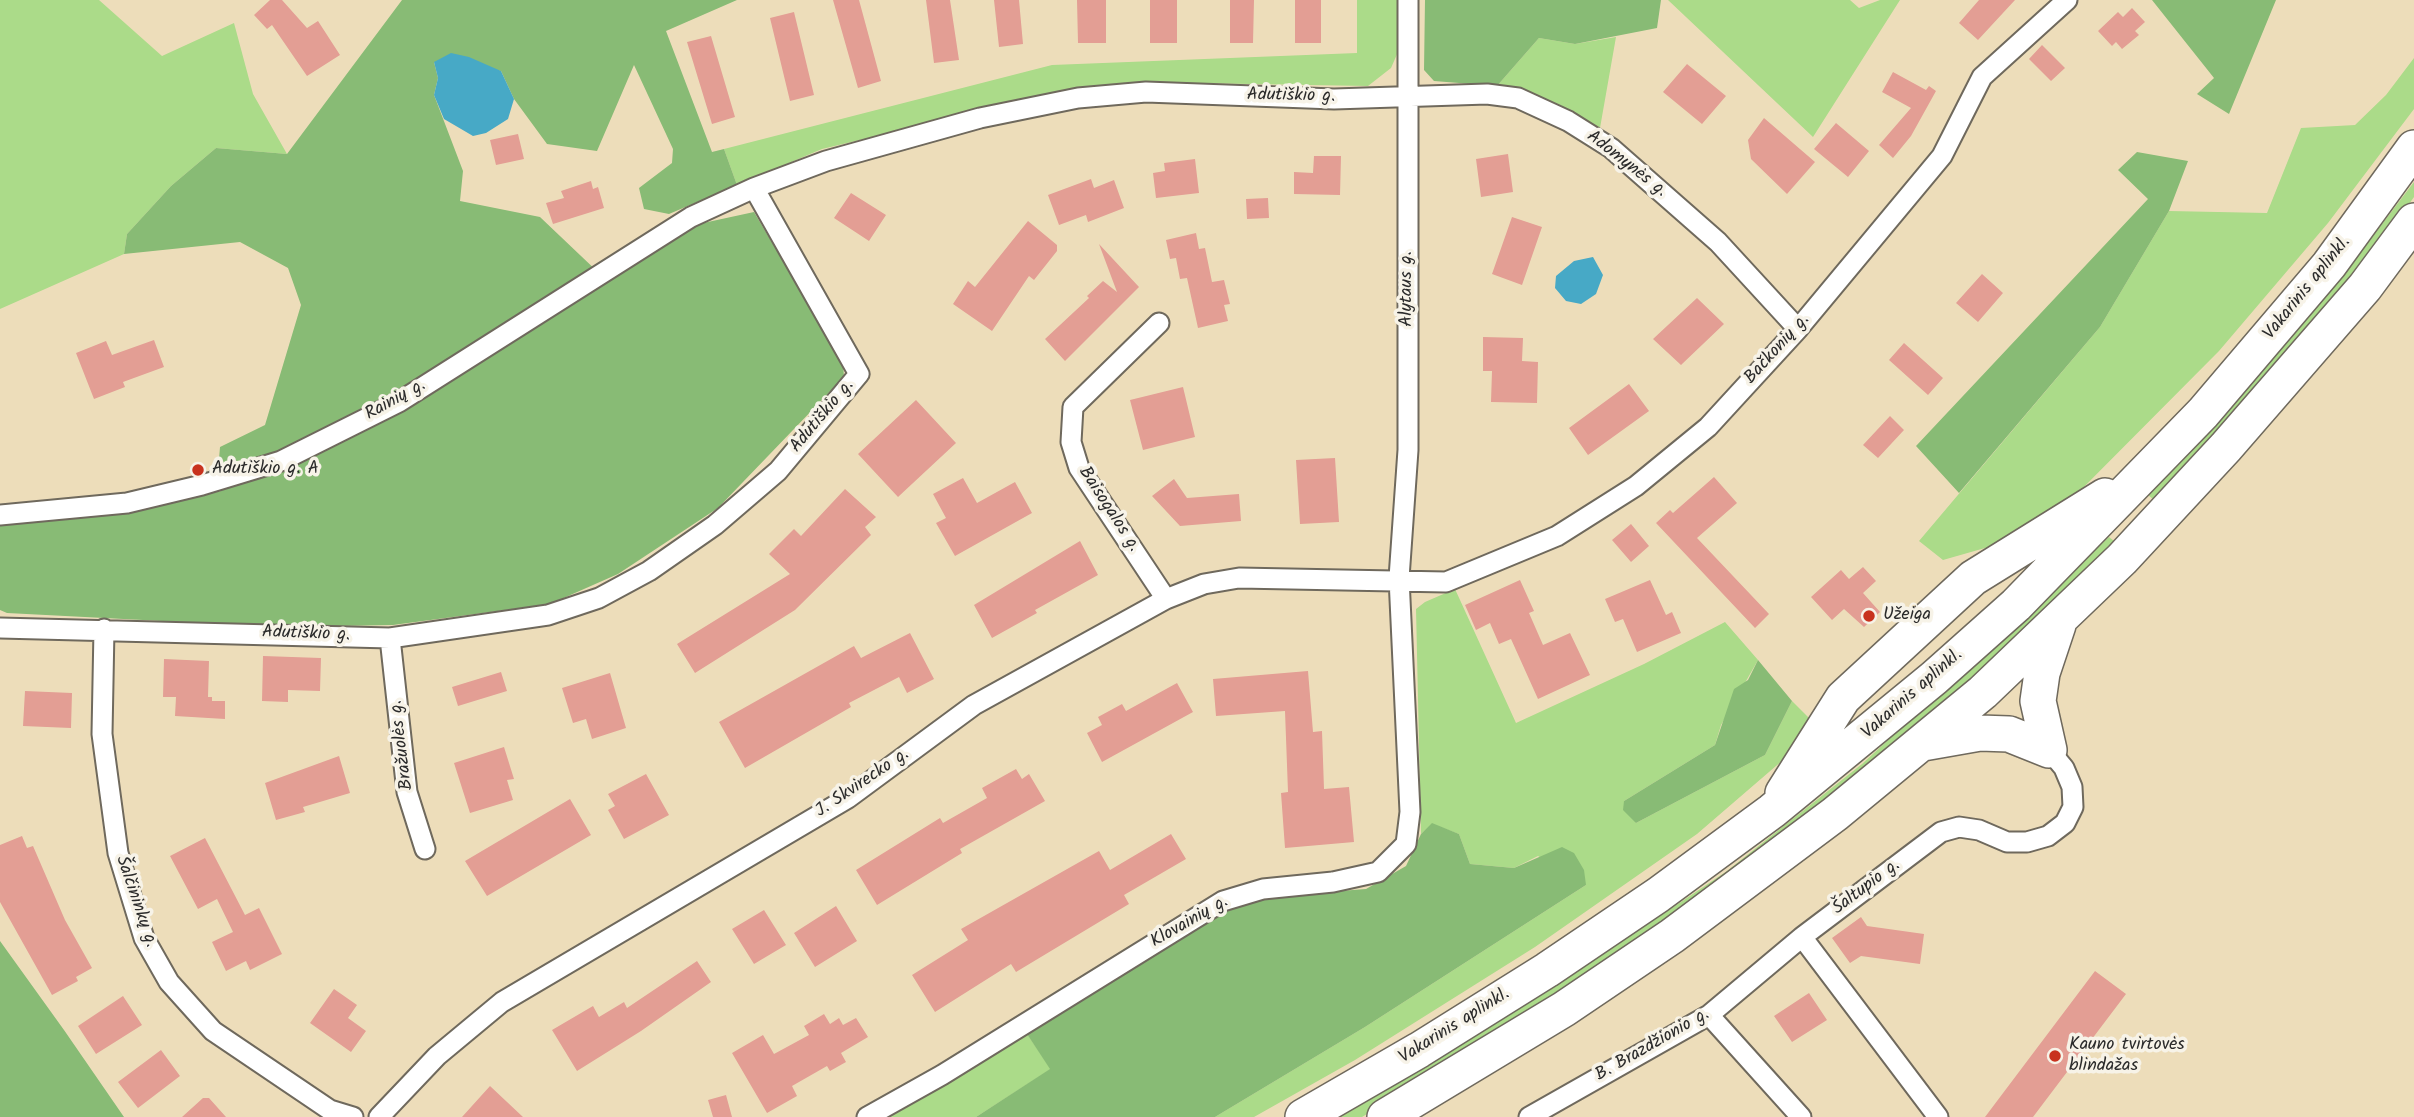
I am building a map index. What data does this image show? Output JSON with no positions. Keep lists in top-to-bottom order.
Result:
{
  "streets": {
    "highway": ["Vakarinis aplinkl."],
    "street": [
      "Adutiškio g.",
      "Adomynės g.",
      "Alytaus g.",
      "Bačkonių g.",
      "Rainių g.",
      "Baisogalos g.",
      "Bražuolės g.",
      "J. Skvirecko g.",
      "Šaltupio g.",
      "Šalčininkų g.",
      "Klovainių g.",
      "B. Brazdžionio g."
    ]
  },
  "crossings": [
    ["Adutiškio g.", "Adomynės g."],
    ["Adutiškio g.", "Alytaus g."],
    ["Adutiškio g.", "Rainių g."],
    ["Adutiškio g.", "Bražuolės g."],
    ["Adutiškio g.", "Šalčininkų g."],
    ["Adomynės g.", "Alytaus g."],
    ["Adomynės g.", "Bačkonių g."],
    ["Alytaus g.", "Bačkonių g."],
    ["Alytaus g.", "J. Skvirecko g."],
    ["Alytaus g.", "Klovainių g."],
    ["Bačkonių g.", "J. Skvirecko g."],
    ["Bačkonių g.", "Klovainių g."],
    ["Baisogalos g.", "J. Skvirecko g."],
    ["J. Skvirecko g.", "Klovainių g."],
    ["Šaltupio g.", "B. Brazdžionio g."]
  ],
  "places": ["Adutiškio g. A", "Užeiga", "Kauno tvirtovės blindažas"]
}
